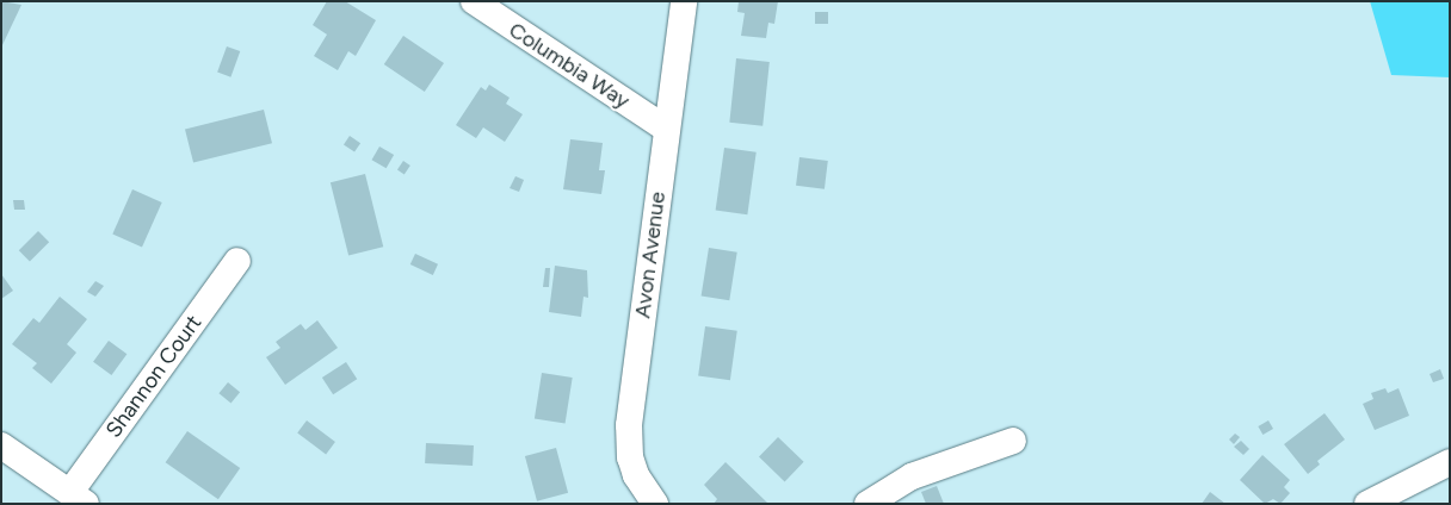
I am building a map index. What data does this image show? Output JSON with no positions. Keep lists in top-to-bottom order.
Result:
{
  "streets": {
    "street": ["Columbia Way", "Avon Avenue", "Shannon Court"]
  },
  "crossings": [
    ["Columbia Way", "Avon Avenue"]
  ]
}
